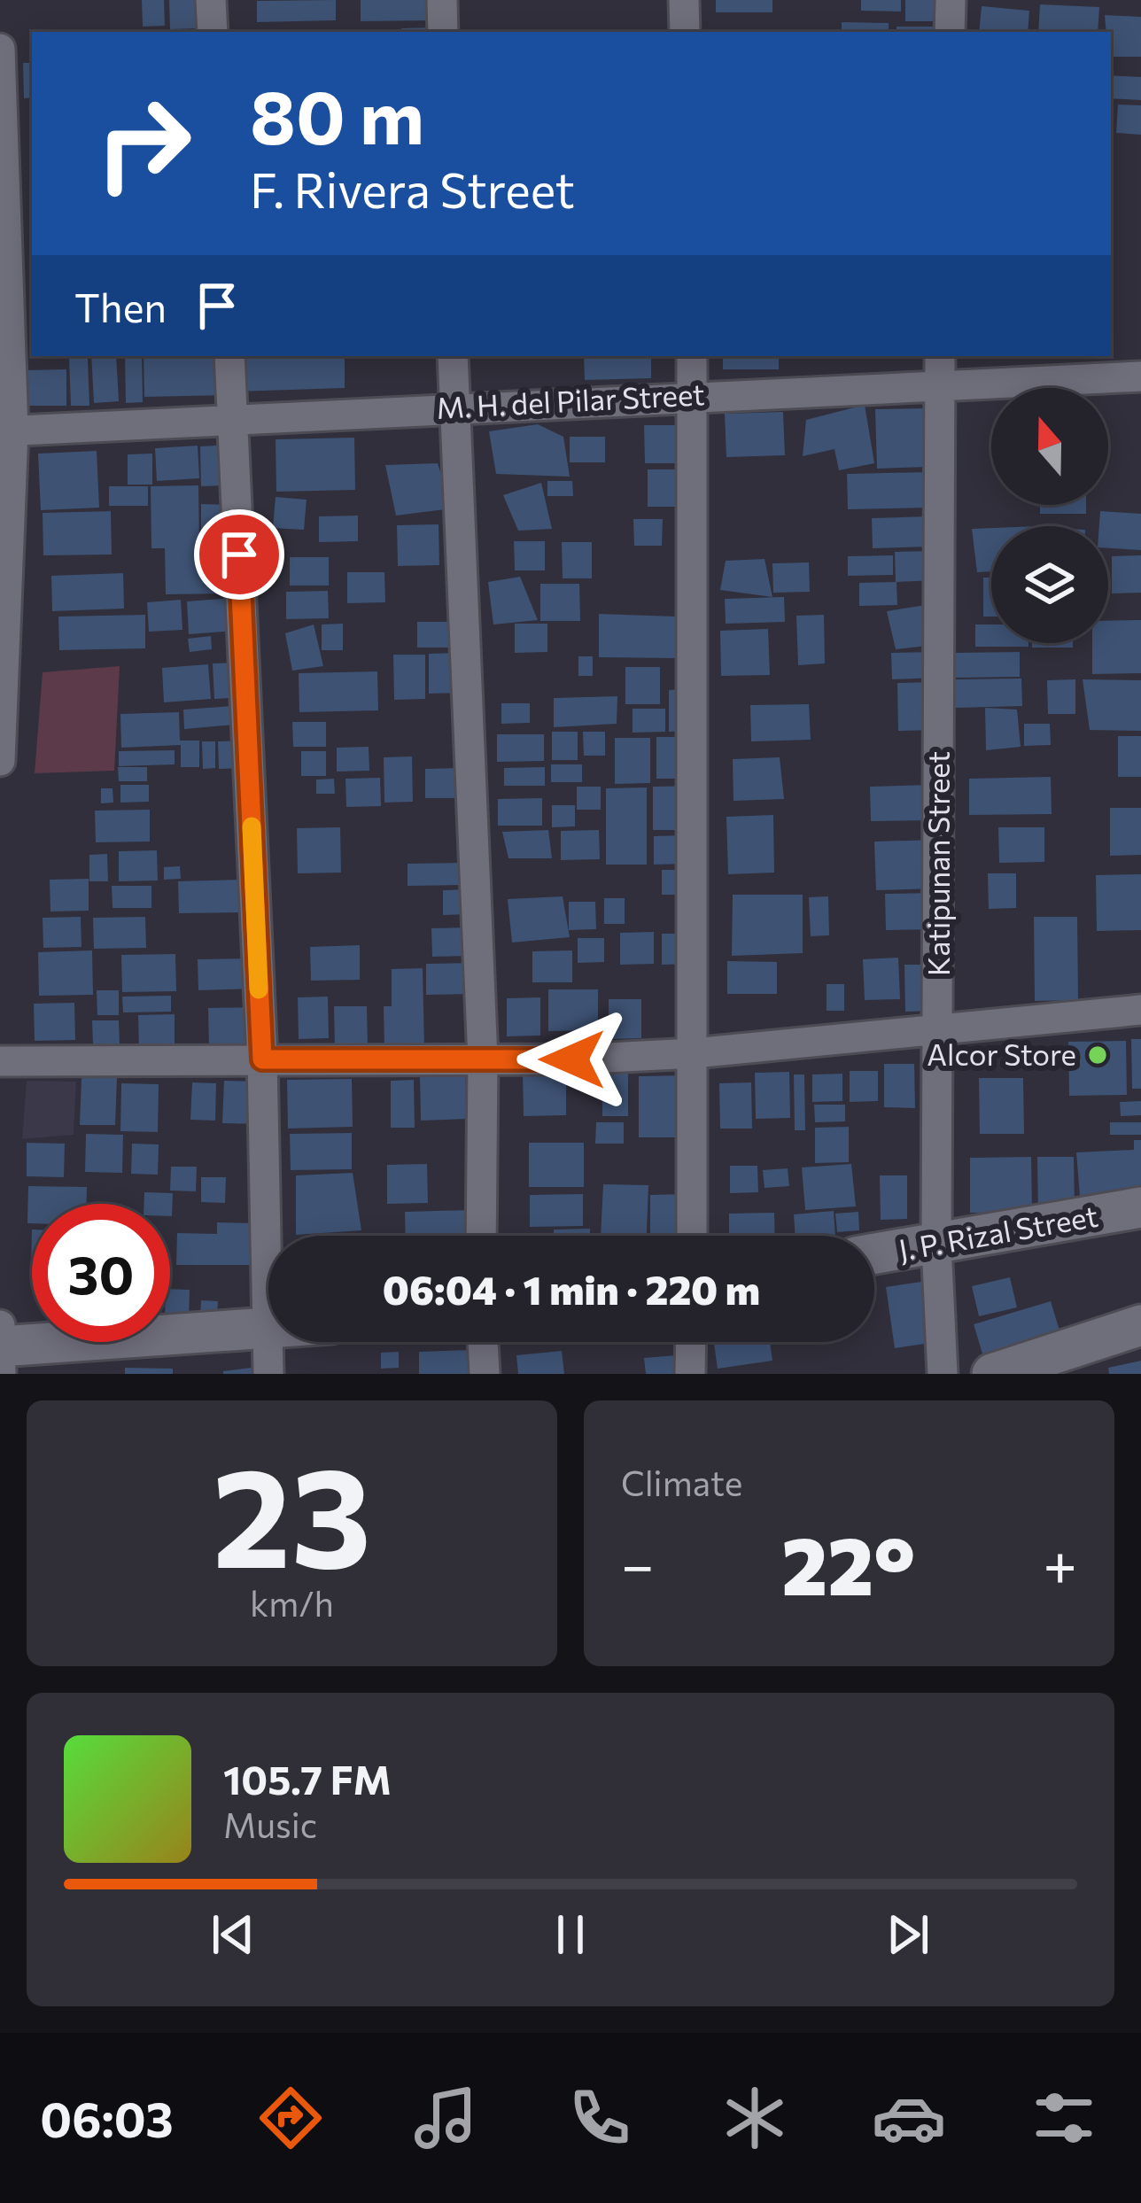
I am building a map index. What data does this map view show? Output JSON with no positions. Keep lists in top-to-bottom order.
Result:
{
  "streets": {
    "main road": ["J. P. Rizal Street"],
    "street": ["M. H. del Pilar Street", "Katipunan Street"]
  },
  "crossings": [
    ["M. H. del Pilar Street", "Katipunan Street"],
    ["Katipunan Street", "J. P. Rizal Street"]
  ],
  "places": ["Alcor Store"],
  "north": "top",
  "page": {
    "turn": ["80 m", "F. Rivera Street"],
    "then": "Then",
    "limit": "30",
    "trip": "06:04 · 1 min · 220 m",
    "tile": [
      ["23", "km/h"],
      "Climate"
    ],
    "heat": ["−", "22°", "+"],
    "song": ["105.7 FM", "Music"],
    "tabs": "06:03"
  }
}
